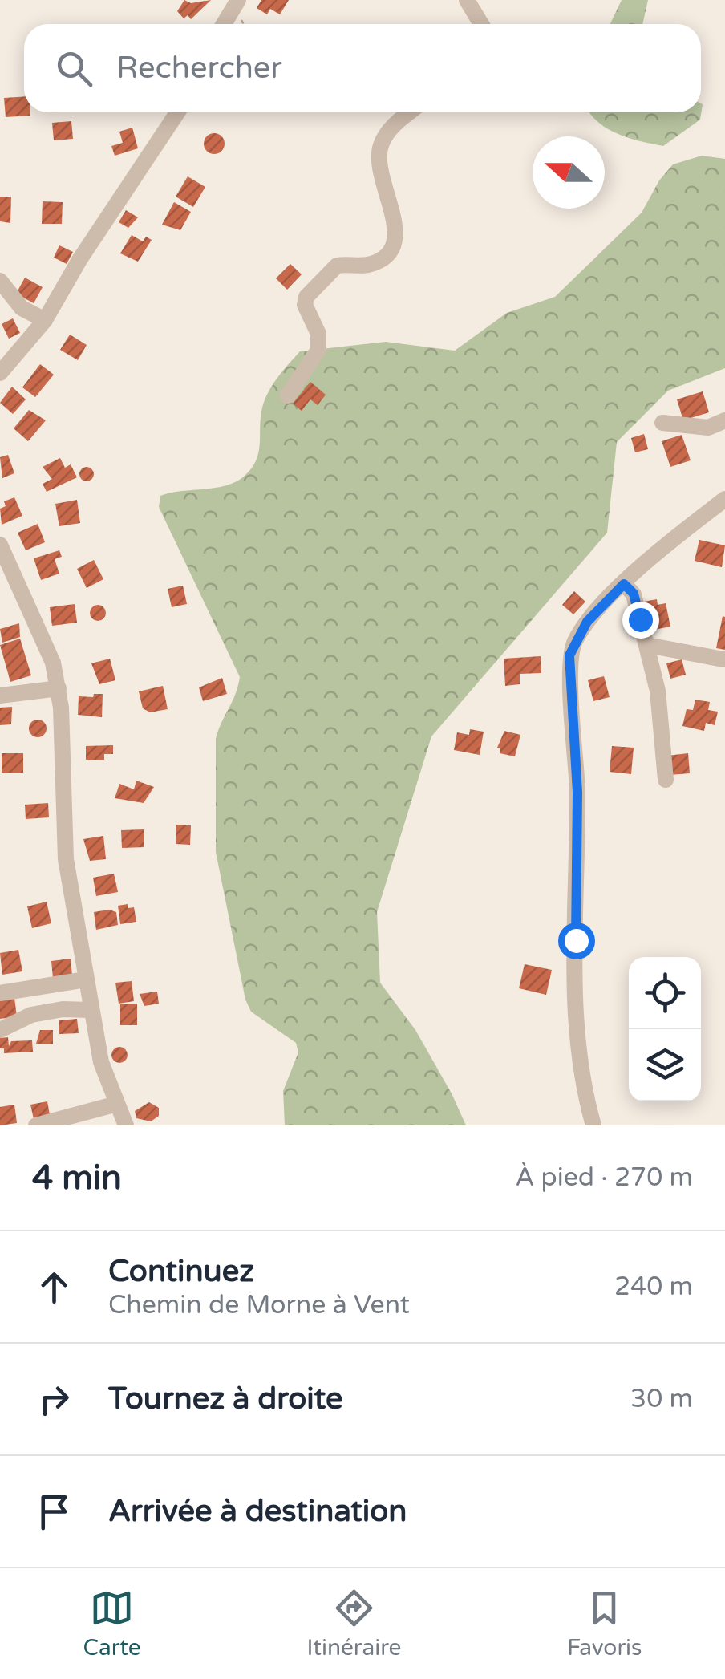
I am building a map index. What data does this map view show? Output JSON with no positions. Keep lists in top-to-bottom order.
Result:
{
  "north": "left",
  "page": {
    "search": "Rechercher",
    "heading": ["4 min", "À pied · 270 m"],
    "list": [
      ["Continuez", "Chemin de Morne à Vent", "240 m"],
      ["Tournez à droite", "30 m"],
      "Arrivée à destination"
    ],
    "nav": ["Carte", "Itinéraire", "Favoris"]
  }
}
